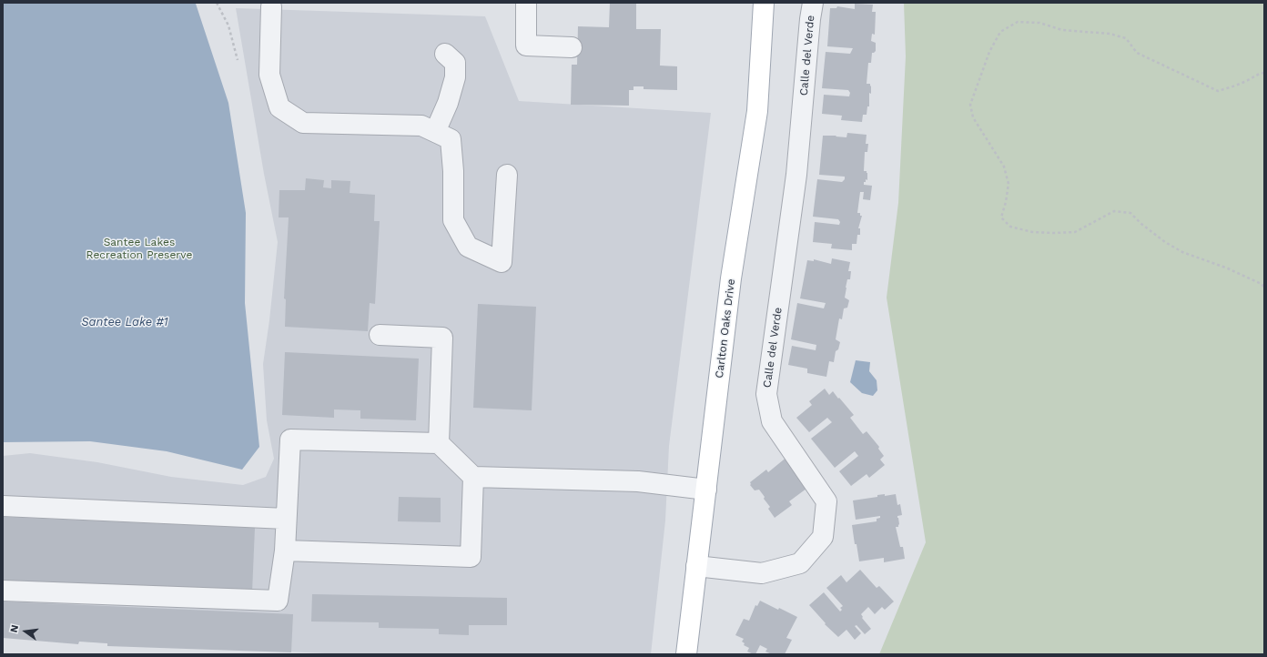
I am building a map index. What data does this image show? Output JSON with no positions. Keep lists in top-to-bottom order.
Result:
{
  "streets": {
    "main road": ["Carlton Oaks Drive"],
    "street": ["Calle del Verde"]
  },
  "crossings": [
    ["Calle del Verde", "Carlton Oaks Drive"]
  ],
  "water": ["Santee Lake #1"],
  "parks": ["Santee Lakes Recreation Preserve"],
  "north": "left"
}
